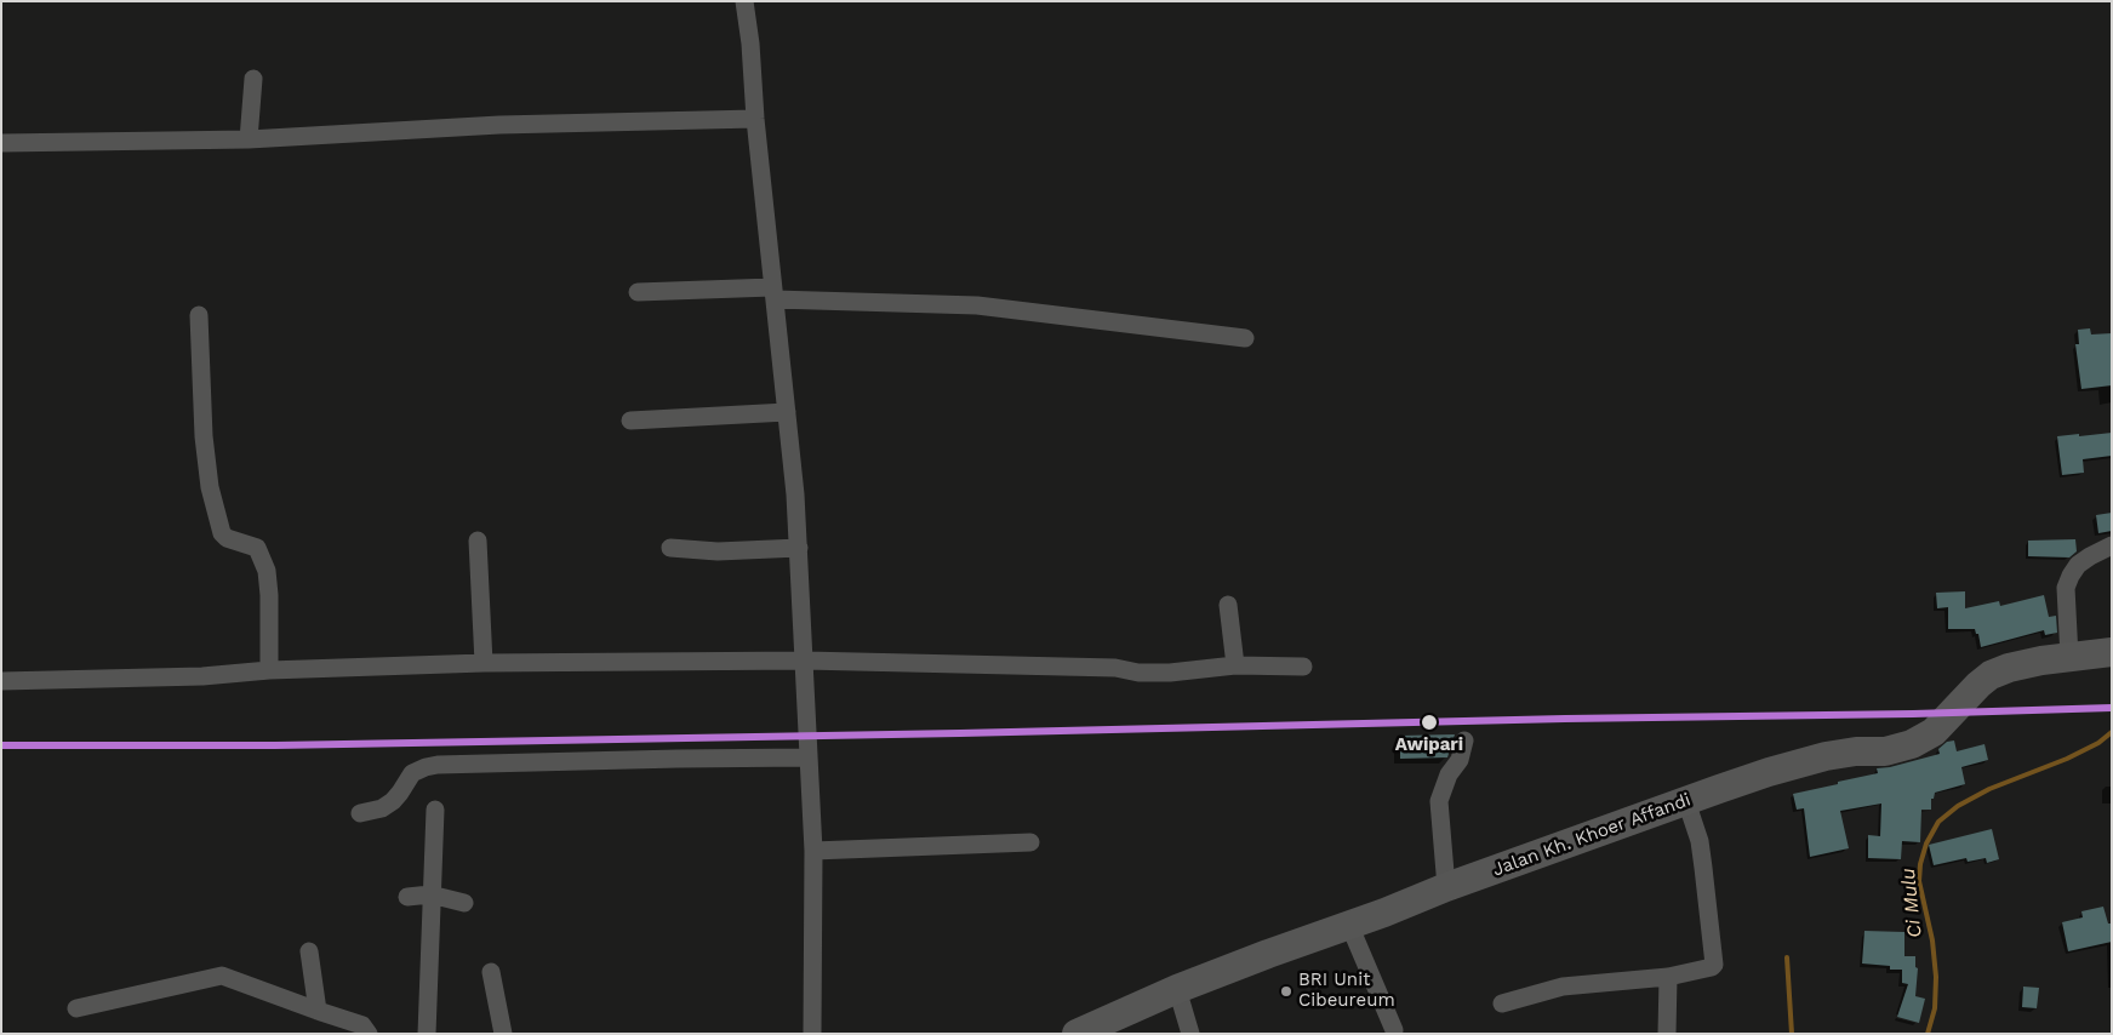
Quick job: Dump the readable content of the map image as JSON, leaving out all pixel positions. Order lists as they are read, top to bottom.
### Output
{
  "streets": {
    "main road": ["Jalan Kh. Khoer Affandi"]
  },
  "water": ["Ci Mulu"],
  "places": ["Awipari", "BRI Unit Cibeureum"]
}
